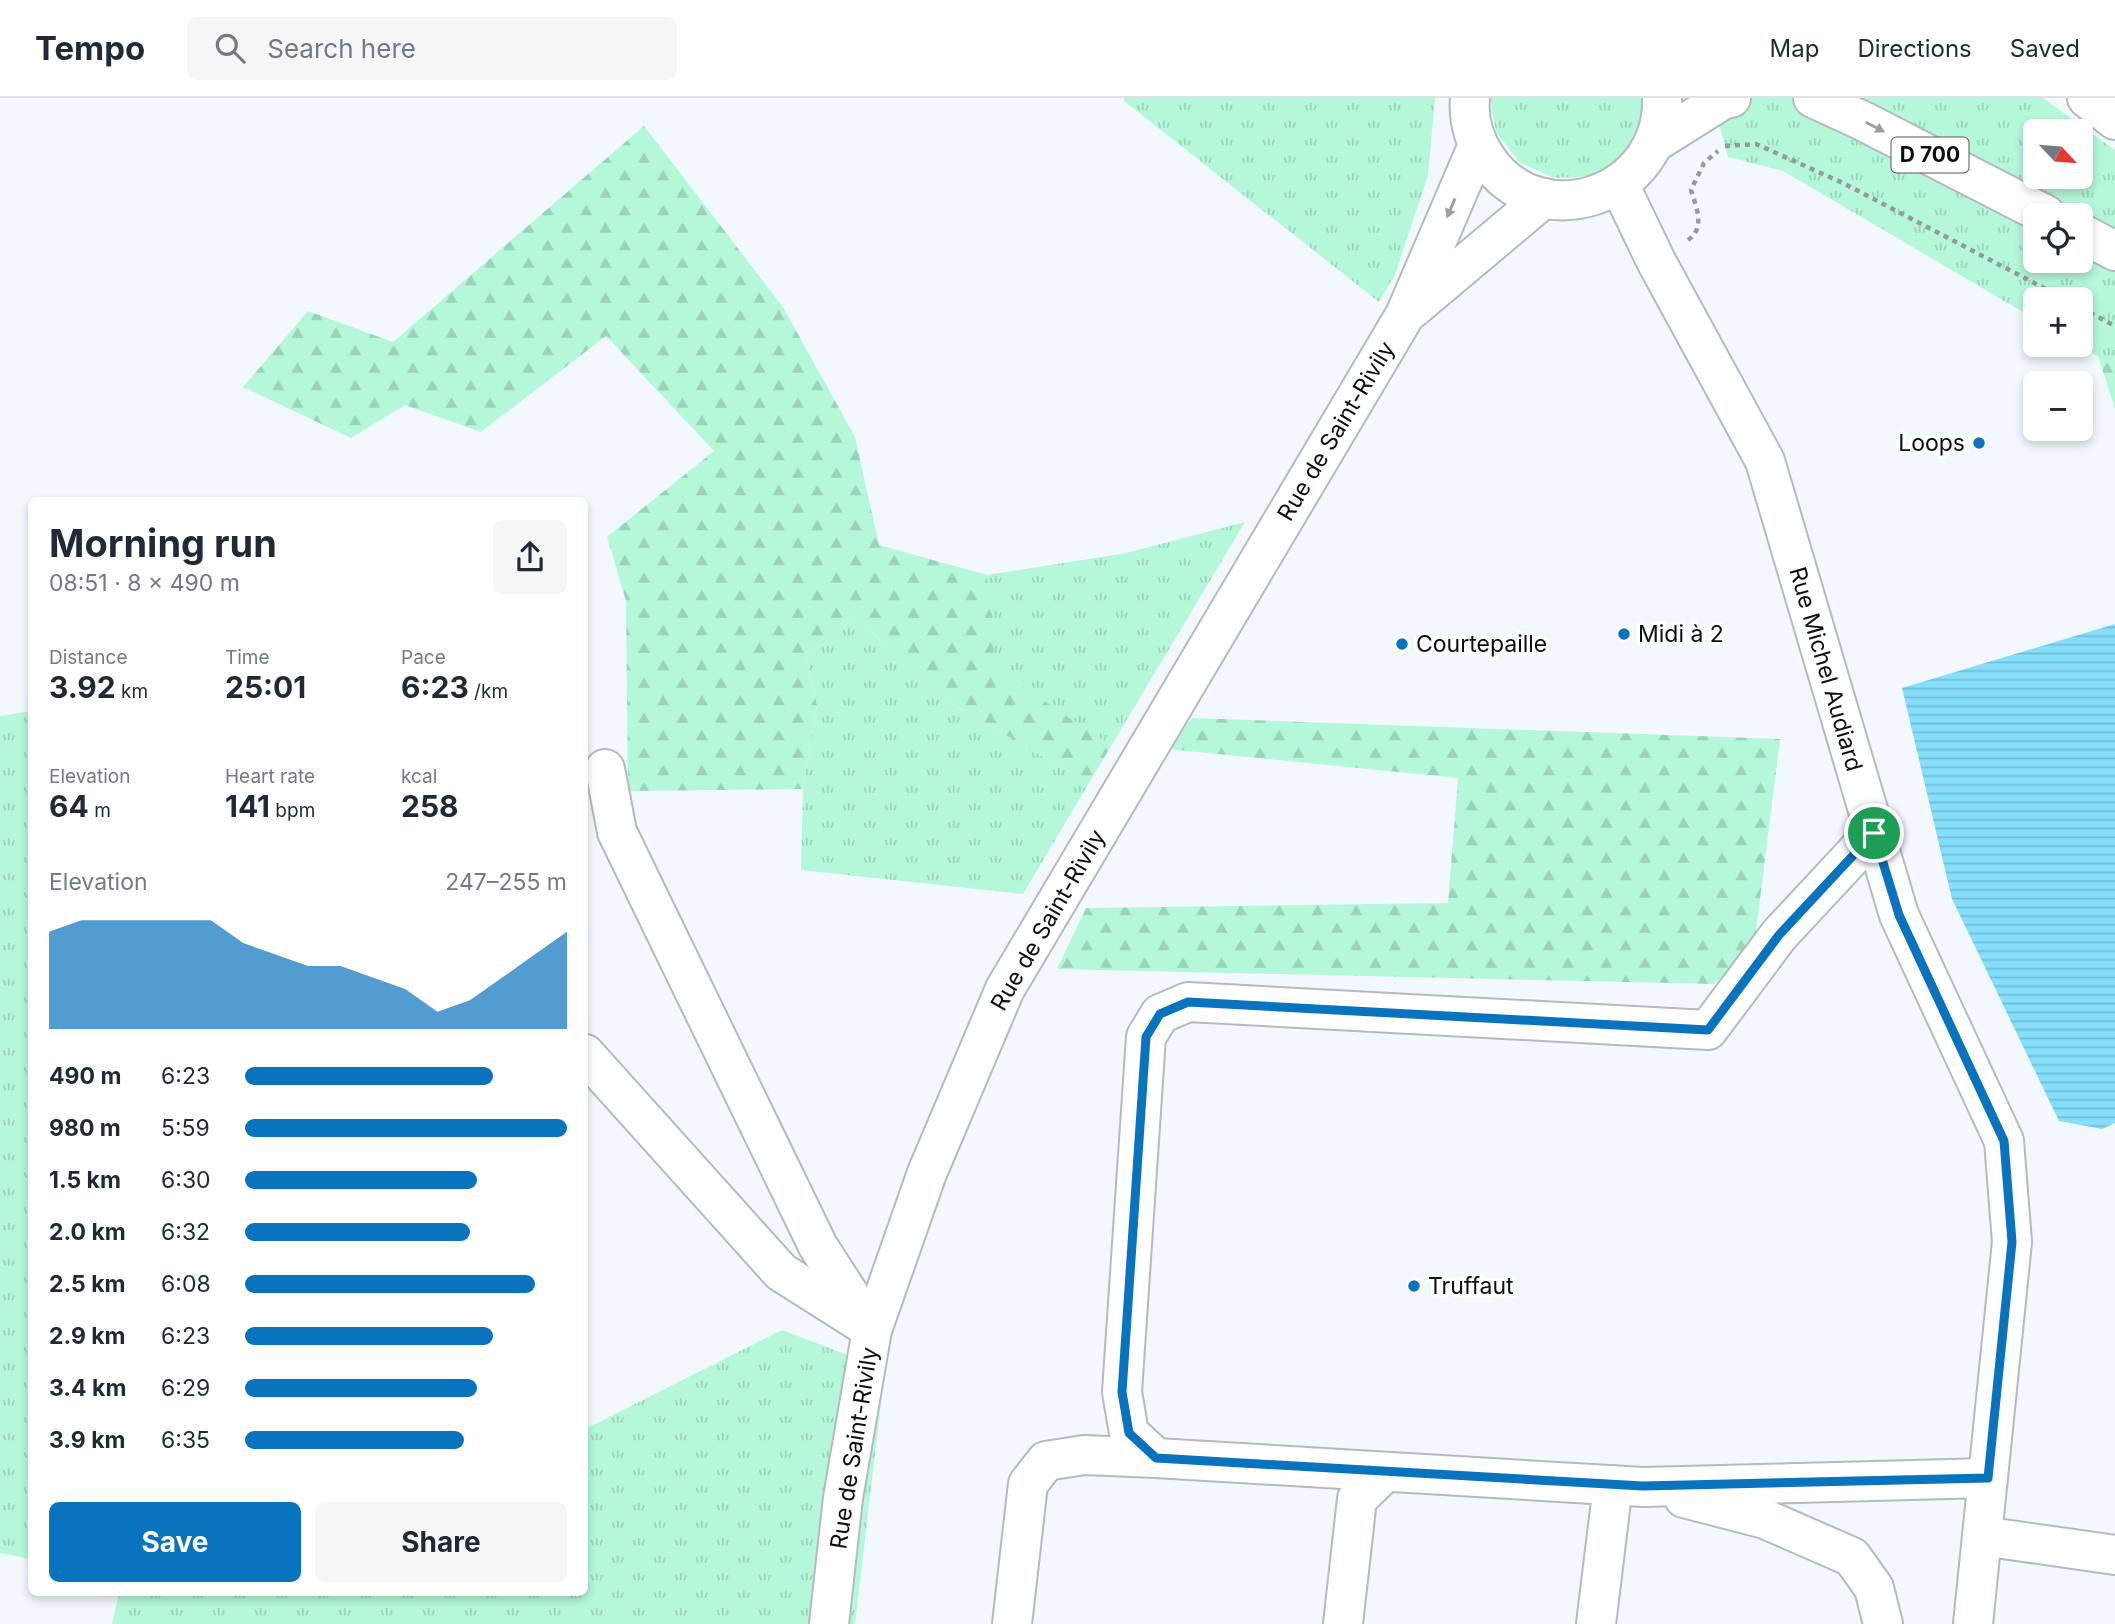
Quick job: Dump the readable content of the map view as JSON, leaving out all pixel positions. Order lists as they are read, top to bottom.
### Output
{
  "streets": {
    "main road": ["D 700", "Rue de Saint-Rivily", "Rue Michel Audiard"]
  },
  "places": [
    "Loops",
    "Midi à 2",
    "Courtepaille",
    "Truffaut"
  ],
  "north": "bottom right",
  "page": {
    "header": "Tempo",
    "search": "Search here",
    "nav": ["Map", "Directions", "Saved"],
    "map_buttons": ["+", "−"],
    "heading": ["Morning run", "08:51 · 8 × 490 m"],
    "stats": [
      ["Distance", "3.92 km"],
      ["Time", "25:01"],
      ["Pace", "6:23 /km"],
      ["Elevation", "64 m"],
      ["Heart rate", "141 bpm"],
      ["kcal", "258"]
    ],
    "chart": ["Elevation", "247–255 m"],
    "list": [
      {
        "name": "490 m",
        "note": "6:23"
      },
      {
        "name": "980 m",
        "note": "5:59"
      },
      {
        "name": "1.5 km",
        "note": "6:30"
      },
      {
        "name": "2.0 km",
        "note": "6:32"
      },
      {
        "name": "2.5 km",
        "note": "6:08"
      },
      {
        "name": "2.9 km",
        "note": "6:23"
      },
      {
        "name": "3.4 km",
        "note": "6:29"
      },
      {
        "name": "3.9 km",
        "note": "6:35"
      }
    ],
    "buttons": ["Save", "Share"]
  }
}
